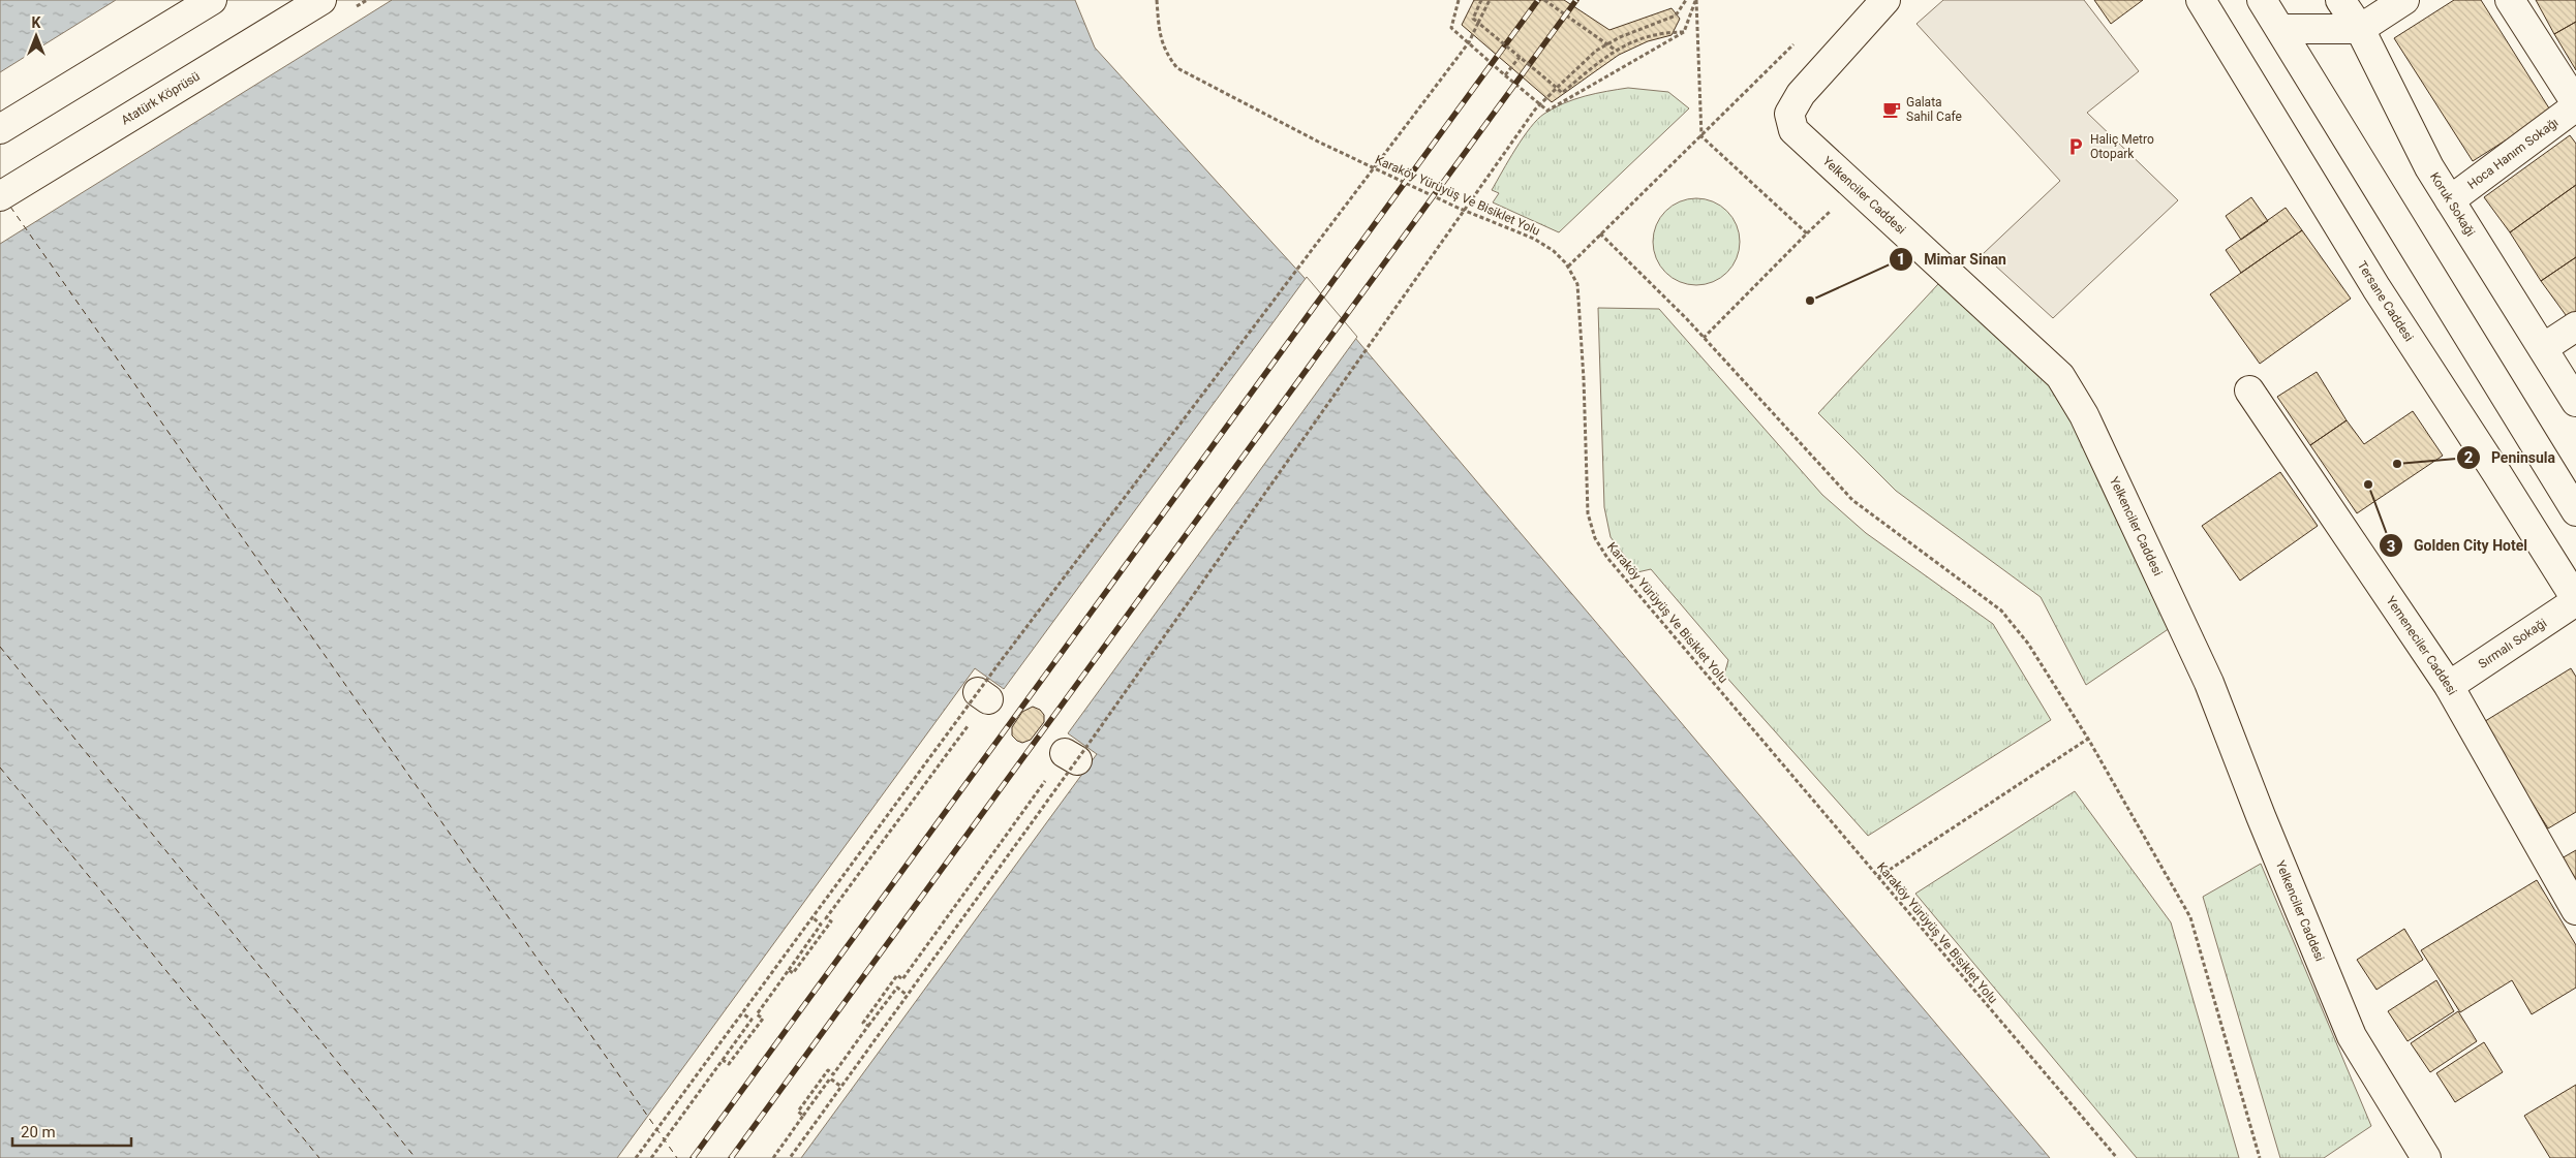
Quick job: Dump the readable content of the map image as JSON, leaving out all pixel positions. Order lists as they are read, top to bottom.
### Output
{
  "streets": {
    "street": [
      "Atatürk Köprüsü",
      "Hoca Hanım Sokağı",
      "Yelkenciler Caddesi",
      "Koruk Sokaği",
      "Tersane Caddesi",
      "Sırmalı Sokaği",
      "Yemeneciler Caddesi"
    ],
    "path": ["Karaköy Yürüyüş Ve Bisiklet Yolu"]
  },
  "crossings": [
    ["Hoca Hanım Sokağı", "Koruk Sokaği"],
    ["Tersane Caddesi", "Sırmalı Sokaği"],
    ["Sırmalı Sokaği", "Yemeneciler Caddesi"]
  ],
  "places": {
    "cafe": ["Galata Sahil Cafe"],
    "parking": ["Haliç Metro Otopark"],
    "other": ["Mimar Sinan", "Peninsula", "Golden City Hotel"]
  },
  "scale_bar": "20 m",
  "north": "top"
}
